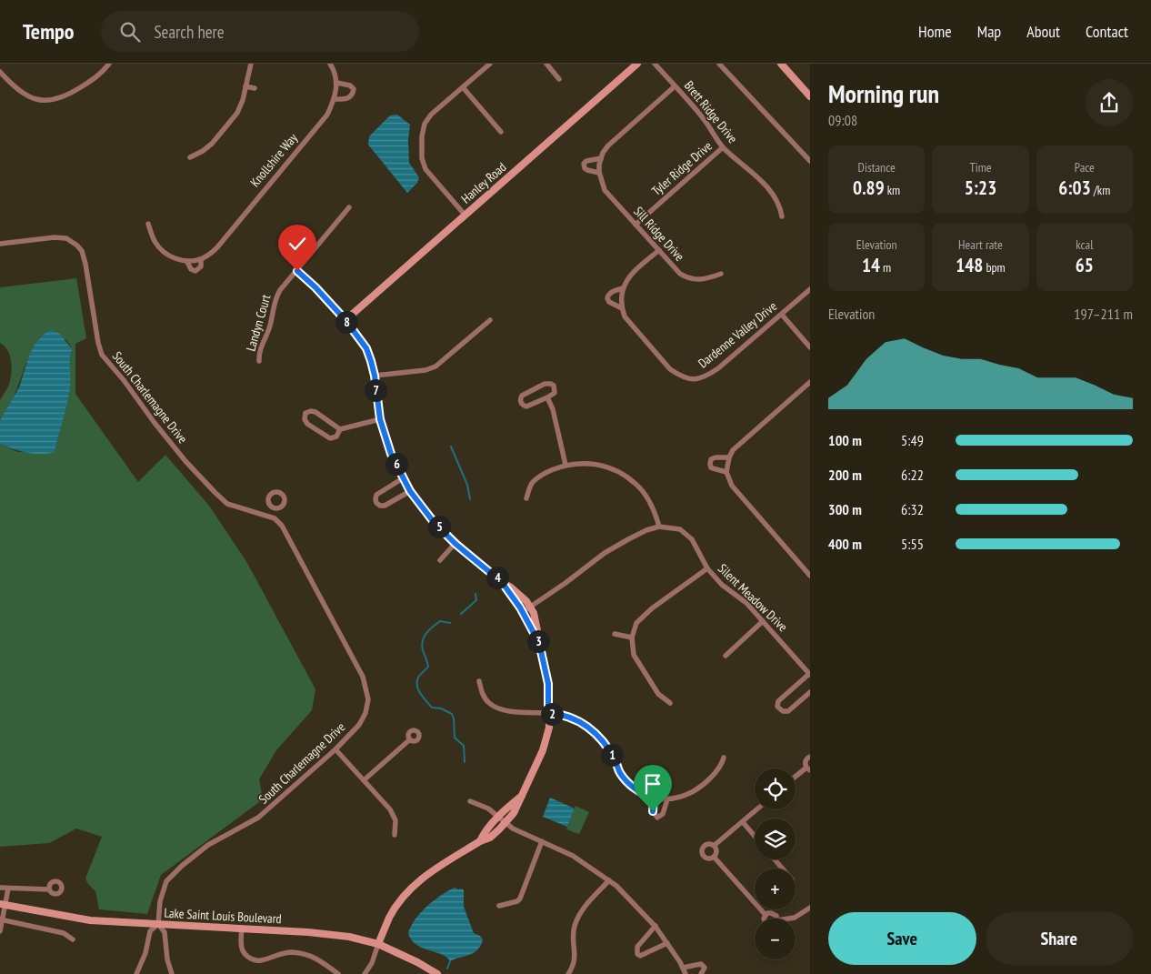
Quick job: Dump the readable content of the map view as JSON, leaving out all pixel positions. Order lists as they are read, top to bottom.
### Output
{
  "streets": {
    "street": [
      "Brett Ridge Drive",
      "Knollshire Way",
      "Tyler Ridge Drive",
      "Hanley Road",
      "Sill Ridge Drive",
      "Landyn Court",
      "Dardenne Valley Drive",
      "South Charlemagne Drive",
      "Silent Meadow Drive",
      "Lake Saint Louis Boulevard"
    ]
  },
  "crossings": [
    ["Brett Ridge Drive", "Tyler Ridge Drive"],
    ["Tyler Ridge Drive", "Sill Ridge Drive"],
    ["Sill Ridge Drive", "Dardenne Valley Drive"],
    ["South Charlemagne Drive", "Lake Saint Louis Boulevard"]
  ],
  "page": {
    "header": "Tempo",
    "search": "Search here",
    "nav": [
      "Home",
      "Map",
      "About",
      "Contact"
    ],
    "heading": ["Morning run", "09:08"],
    "stats": [
      ["Distance", "0.89 km"],
      ["Time", "5:23"],
      ["Pace", "6:03 /km"],
      ["Elevation", "14 m"],
      ["Heart rate", "148 bpm"],
      ["kcal", "65"]
    ],
    "chart": ["Elevation", "197–211 m"],
    "pins": [
      "8",
      "7",
      "6",
      "5",
      "4",
      "3",
      "2",
      "1"
    ],
    "list": [
      {
        "name": "100 m",
        "note": "5:49"
      },
      {
        "name": "200 m",
        "note": "6:22"
      },
      {
        "name": "300 m",
        "note": "6:32"
      },
      {
        "name": "400 m",
        "note": "5:55"
      }
    ],
    "map_buttons": ["+", "−"],
    "buttons": ["Save", "Share"]
  }
}
